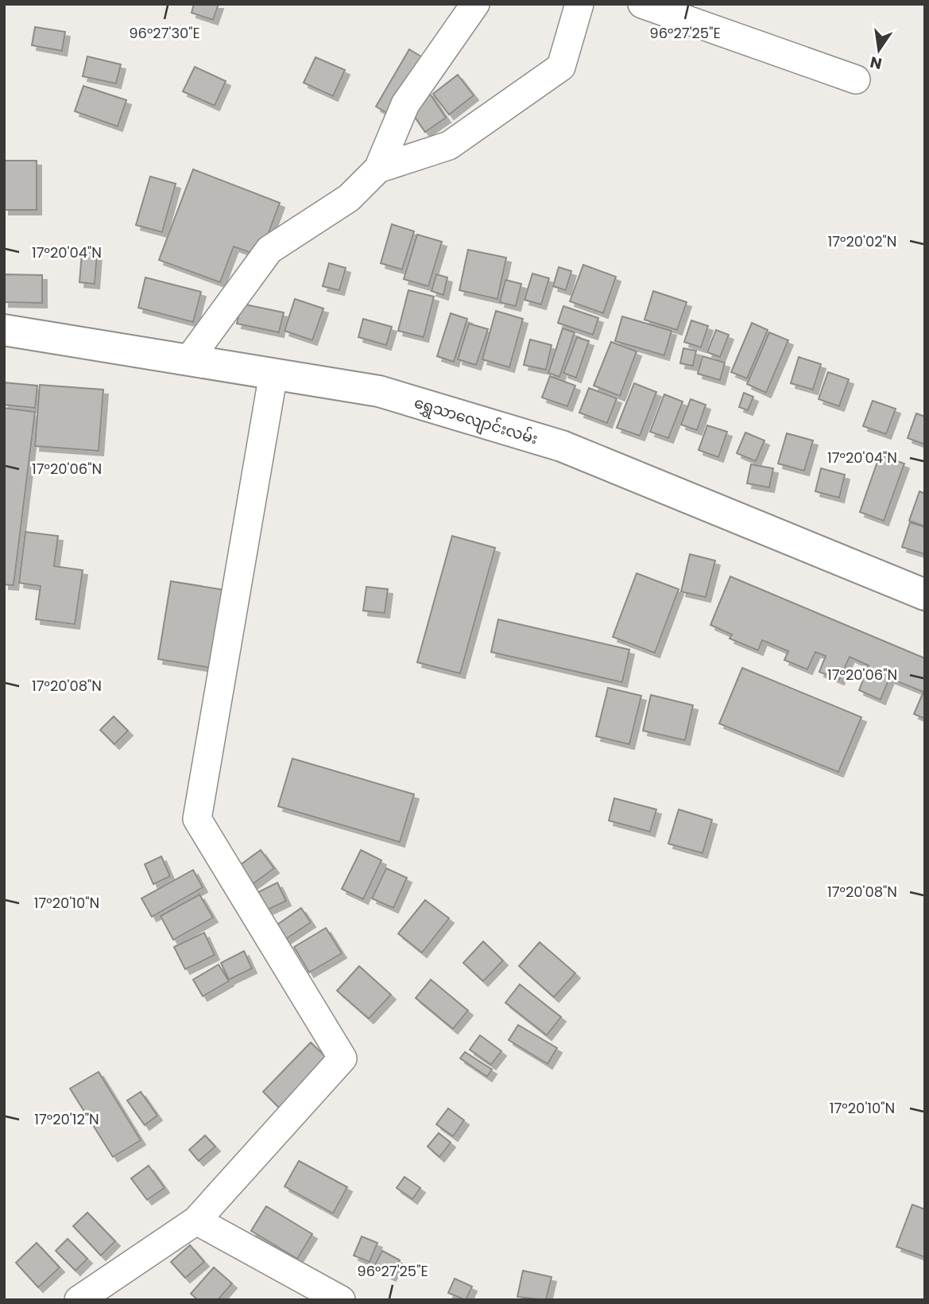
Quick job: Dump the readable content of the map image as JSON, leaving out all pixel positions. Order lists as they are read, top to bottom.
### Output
{
  "streets": {
    "street": ["ရွှေသာလျောင်းလမ်း"]
  },
  "north": "bottom",
  "coordinates": [
    "96°27'30\"E",
    "96°27'25\"E",
    "17°20'02\"N",
    "17°20'04\"N",
    "17°20'06\"N",
    "17°20'08\"N",
    "17°20'10\"N",
    "17°20'12\"N"
  ]
}
